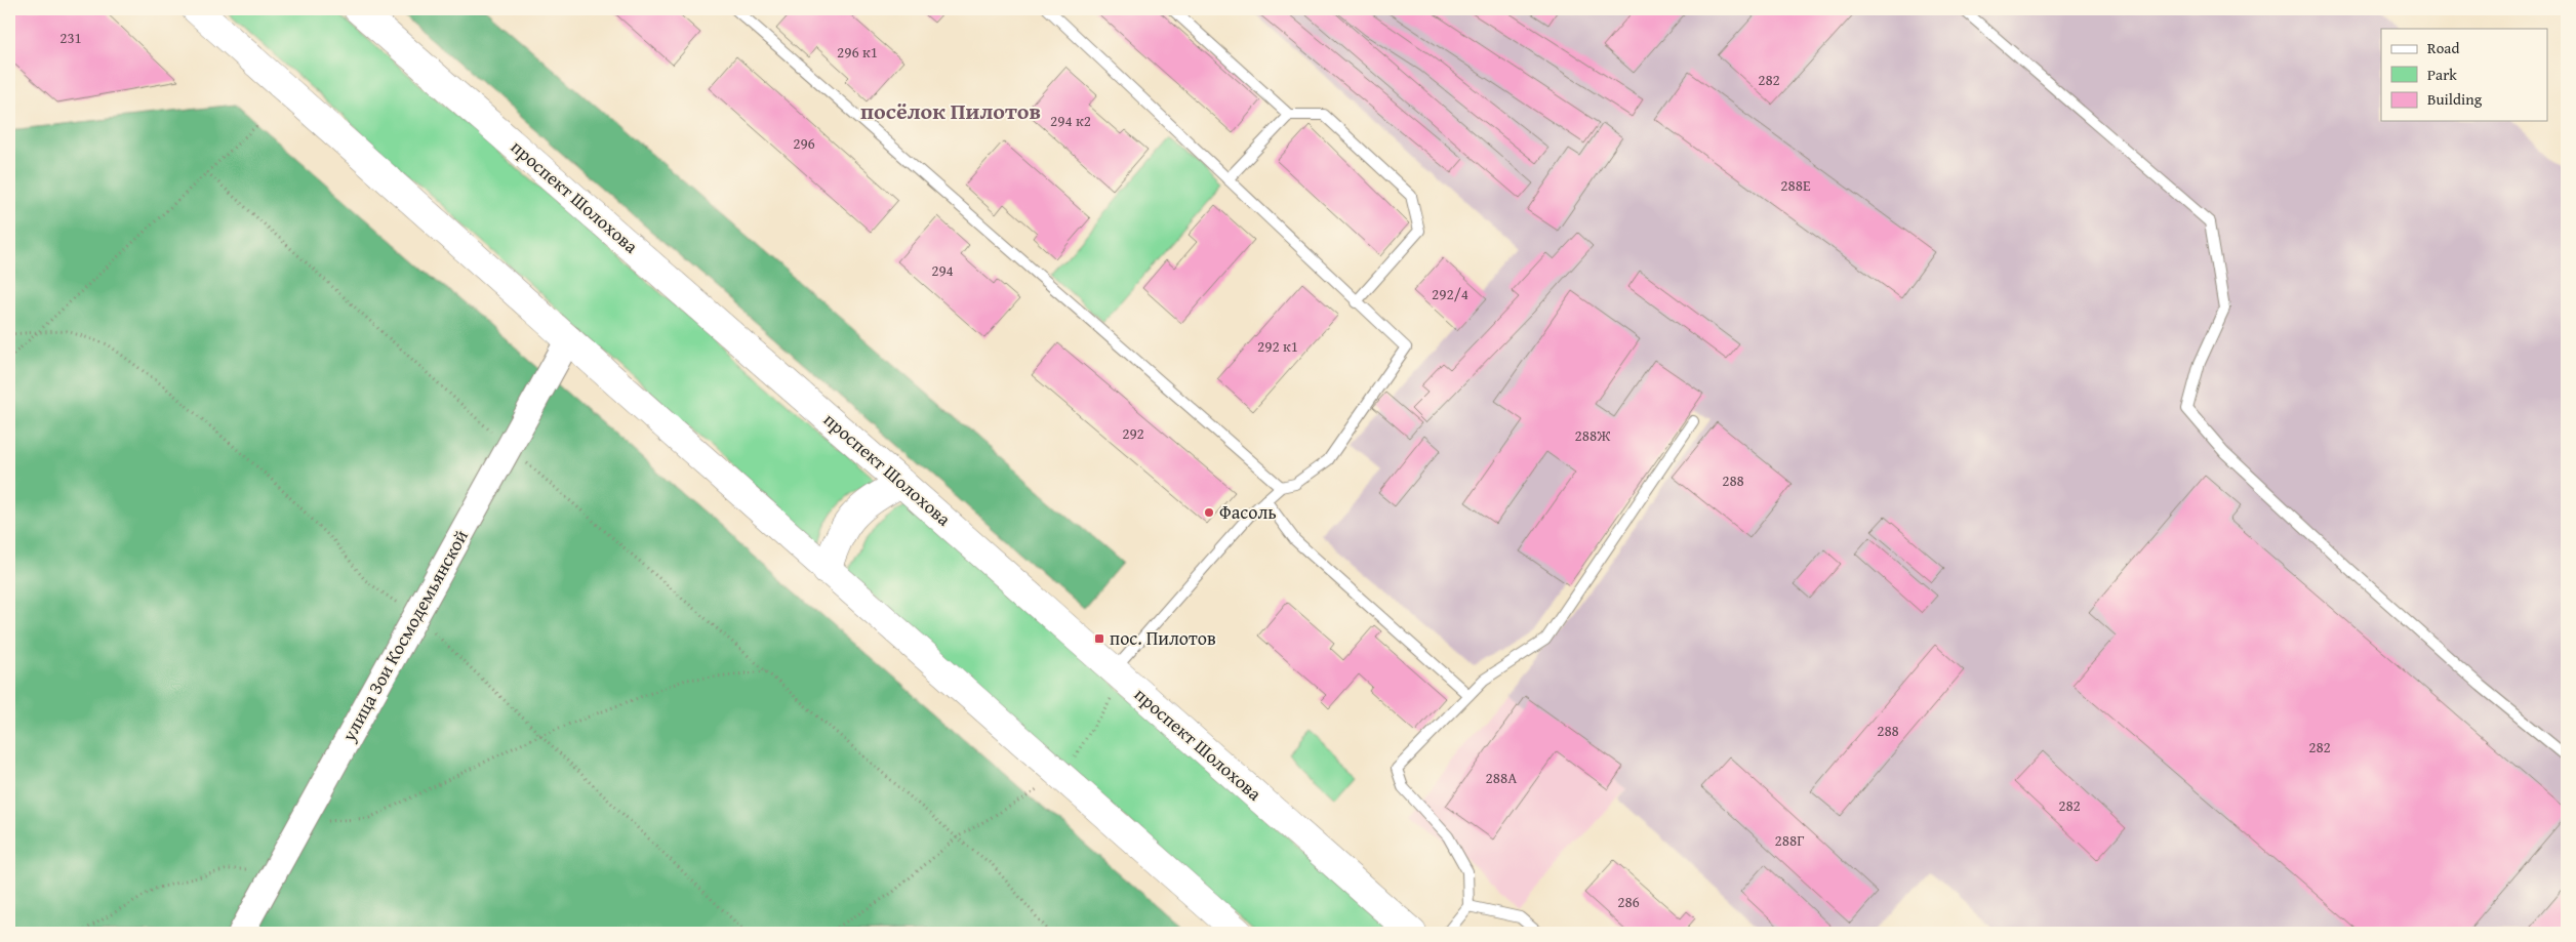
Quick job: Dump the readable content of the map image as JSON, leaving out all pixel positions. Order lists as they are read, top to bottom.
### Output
{
  "streets": {
    "main road": ["проспект Шолохова"],
    "street": ["улица Зои Космодемьянской"]
  },
  "districts": ["посёлок Пилотов"],
  "places": {
    "other": ["Фасоль"],
    "transit": ["пос. Пилотов"]
  },
  "house_numbers": [
    "231",
    "296 к1",
    "282",
    "294 к2",
    "296",
    "288Е",
    "294",
    "292/4",
    "292 к1",
    "292",
    "288Ж",
    "288",
    "288",
    "282",
    "288А",
    "282",
    "288Г",
    "286"
  ],
  "legend": ["Road", "Park", "Building"]
}
